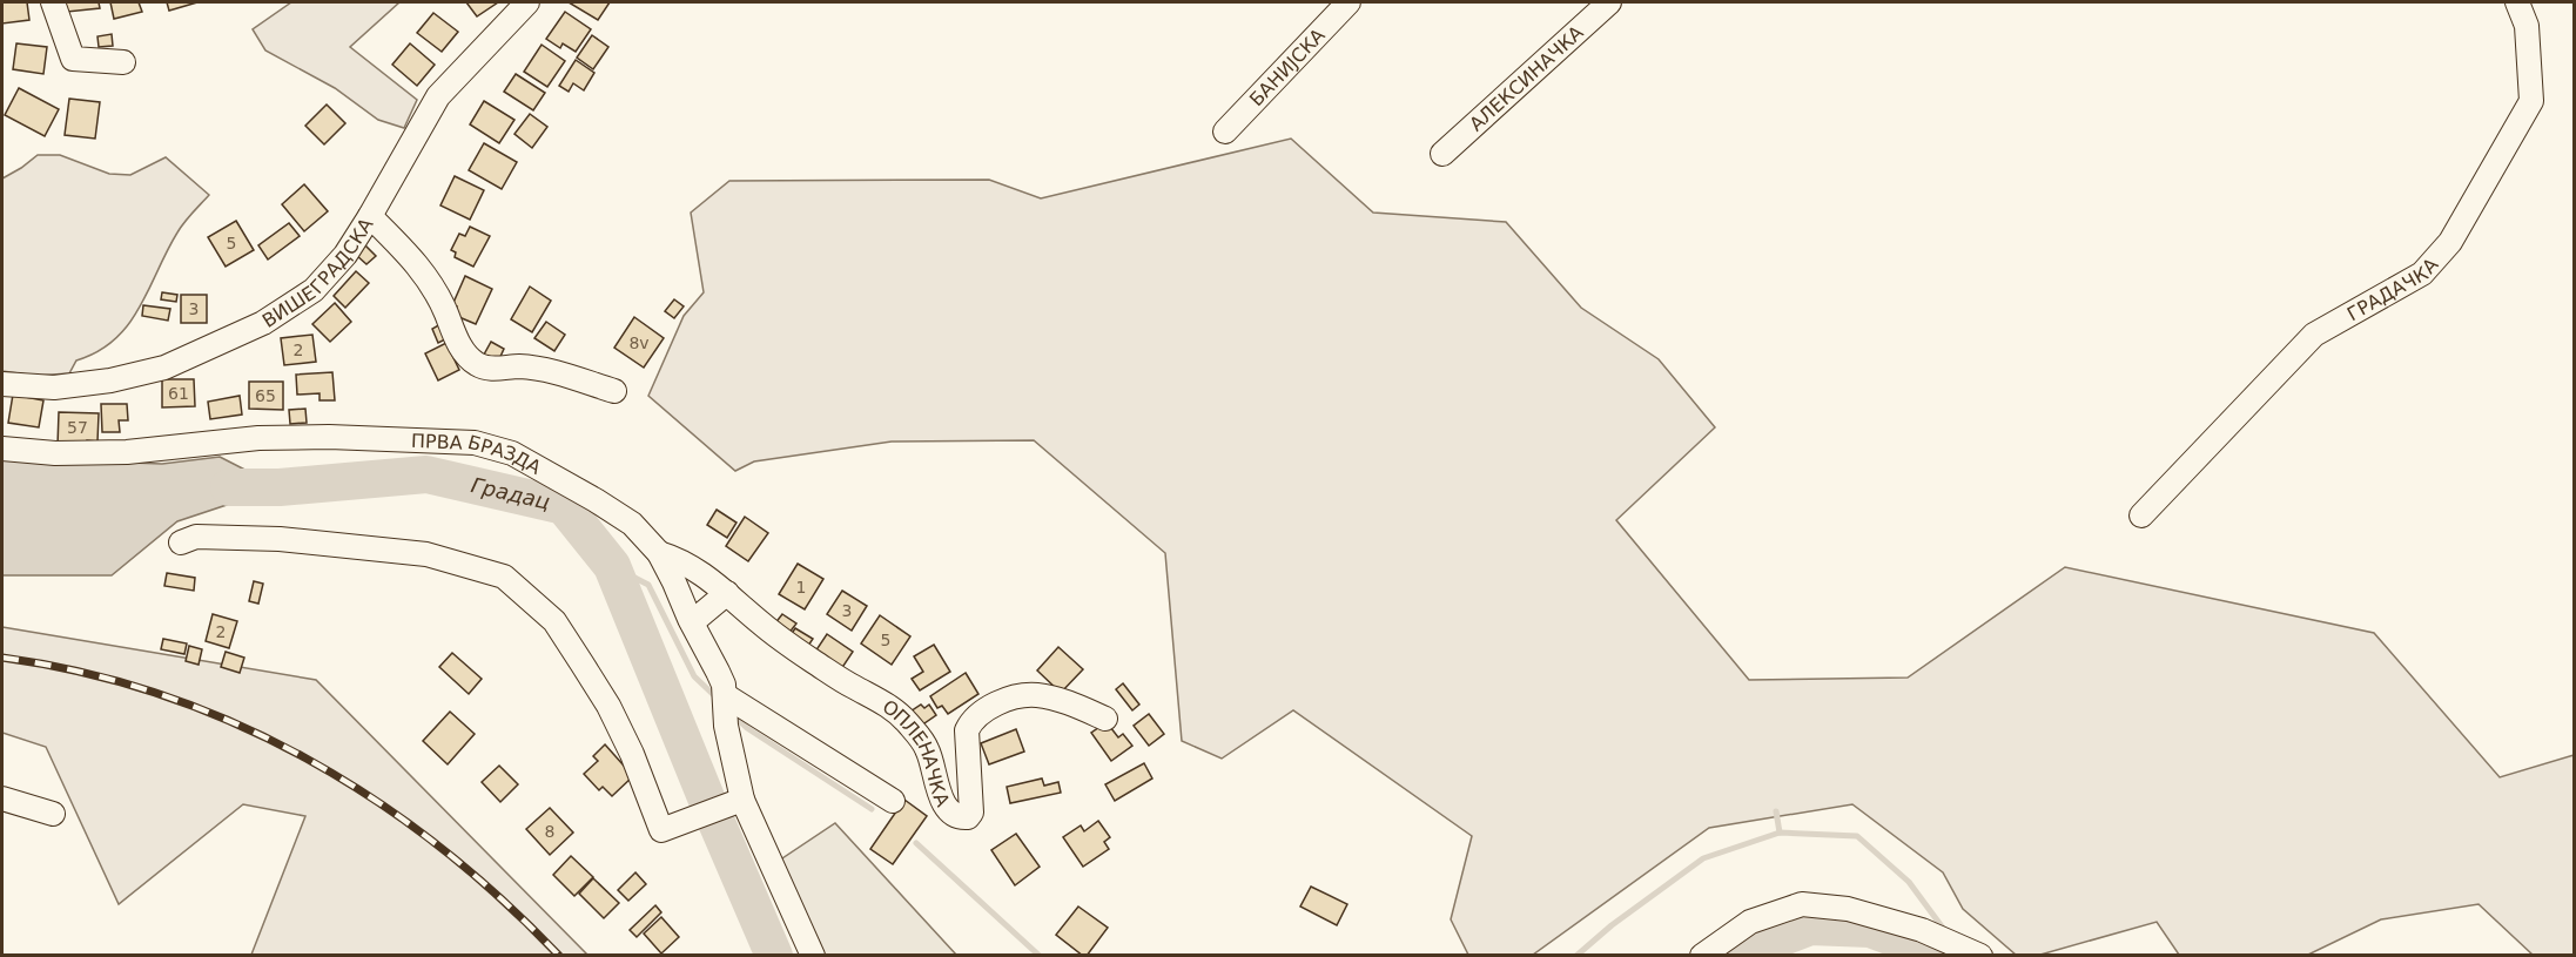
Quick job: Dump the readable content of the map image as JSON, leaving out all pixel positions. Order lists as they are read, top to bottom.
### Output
{
  "streets": {
    "street": [
      "БАНИЈСКА",
      "АЛЕКСИНАЧКА",
      "ВИШЕГРАДСКА",
      "ГРАДАЧКА",
      "ПРВА БРАЗДА",
      "ОПЛЕНАЧКА"
    ]
  },
  "crossings": [
    ["ПРВА БРАЗДА", "ОПЛЕНАЧКА"]
  ],
  "water": ["Градац"],
  "house_numbers": [
    "5",
    "3",
    "8v",
    "2",
    "61",
    "65",
    "57",
    "1",
    "3",
    "2",
    "5",
    "8"
  ]
}
